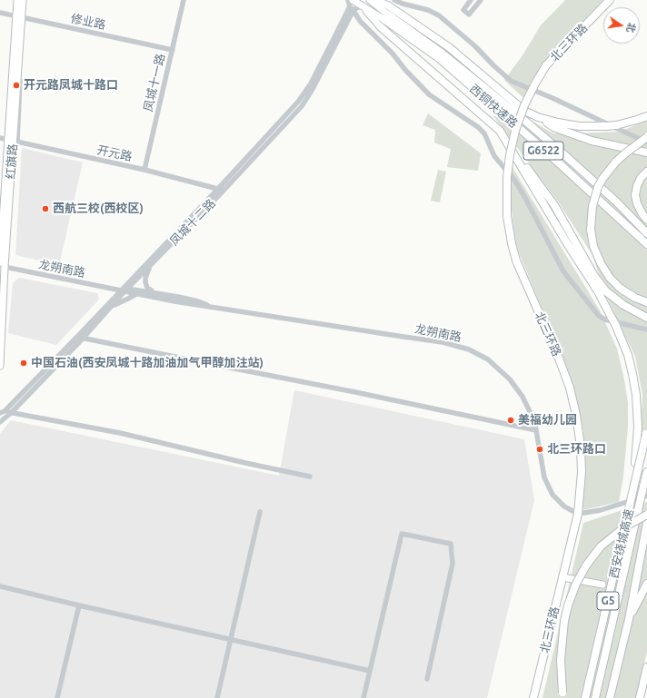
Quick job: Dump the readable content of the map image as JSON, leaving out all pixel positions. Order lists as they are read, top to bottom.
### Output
{
  "streets": {
    "highway": [
      "北三环路",
      "西铜快速路",
      "G6522",
      "西安绕城高速",
      "G5"
    ],
    "main road": ["红旗路"],
    "street": [
      "修业路",
      "凤城十一路",
      "开元路",
      "凤城十二路",
      "龙朔南路"
    ]
  },
  "crossings": [
    ["修业路", "凤城十一路"],
    ["修业路", "红旗路"],
    ["北三环路", "龙朔南路"],
    ["凤城十一路", "开元路"],
    ["开元路", "红旗路"],
    ["开元路", "凤城十二路"],
    ["红旗路", "龙朔南路"],
    ["凤城十二路", "龙朔南路"]
  ],
  "places": [
    "开元路凤城十路口",
    "西航三校(西校区)",
    "中国石油(西安凤城十路加油加气甲醇加注站)",
    "美福幼儿园",
    "北三环路口"
  ],
  "north": "right"
}
